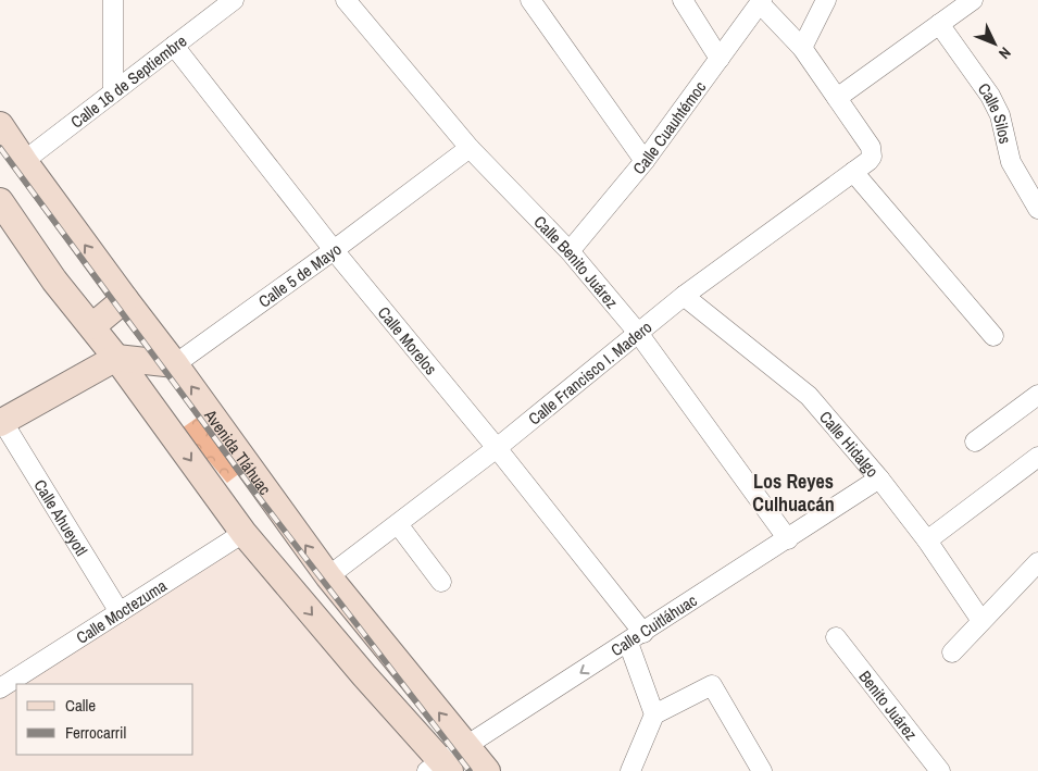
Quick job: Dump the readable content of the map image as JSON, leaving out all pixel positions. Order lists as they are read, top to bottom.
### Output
{
  "streets": {
    "main road": ["Avenida Tláhuac"],
    "street": [
      "Calle 16 de Septiembre",
      "Calle Silos",
      "Calle Cuauhtémoc",
      "Calle Benito Juárez",
      "Calle 5 de Mayo",
      "Calle Morelos",
      "Calle Francisco I. Madero",
      "Calle Hidalgo",
      "Calle Ahueyotl",
      "Calle Moctezuma",
      "Calle Cuitláhuac",
      "Benito Juárez"
    ]
  },
  "crossings": [
    ["Calle 16 de Septiembre", "Calle Morelos"],
    ["Calle 16 de Septiembre", "Avenida Tláhuac"],
    ["Calle Cuauhtémoc", "Calle Benito Juárez"],
    ["Calle Cuauhtémoc", "Calle Francisco I. Madero"],
    ["Calle Benito Juárez", "Calle 5 de Mayo"],
    ["Calle Benito Juárez", "Calle Francisco I. Madero"],
    ["Calle Benito Juárez", "Calle Cuitláhuac"],
    ["Calle 5 de Mayo", "Calle Morelos"],
    ["Calle 5 de Mayo", "Avenida Tláhuac"],
    ["Calle Morelos", "Calle Francisco I. Madero"],
    ["Calle Morelos", "Calle Cuitláhuac"],
    ["Calle Francisco I. Madero", "Calle Hidalgo"],
    ["Calle Francisco I. Madero", "Avenida Tláhuac"],
    ["Calle Hidalgo", "Calle Cuitláhuac"],
    ["Avenida Tláhuac", "Calle Cuitláhuac"],
    ["Calle Ahueyotl", "Calle Moctezuma"]
  ],
  "one_way": ["Calle Cuitláhuac"],
  "districts": ["Los Reyes Culhuacán"],
  "legend": ["Calle", "Ferrocarril"],
  "north": "bottom right"
}
